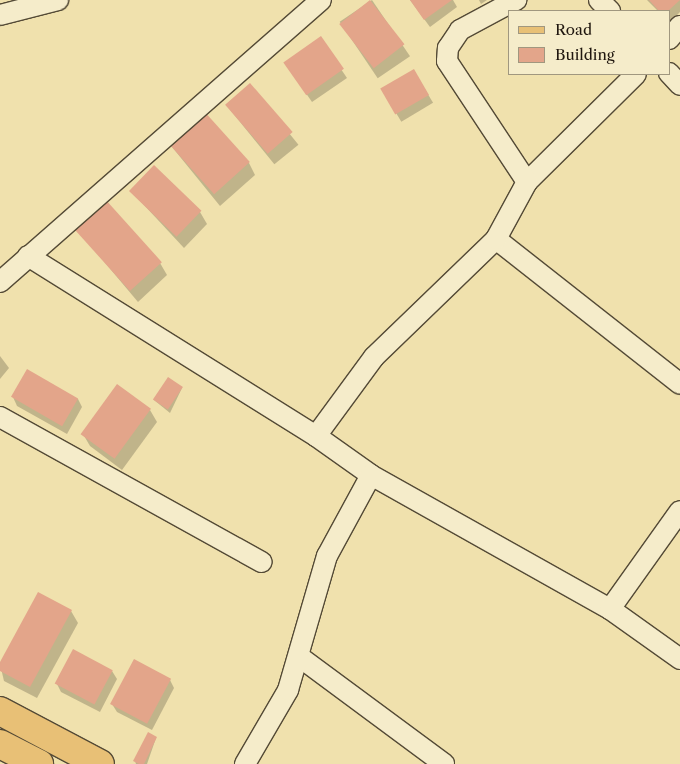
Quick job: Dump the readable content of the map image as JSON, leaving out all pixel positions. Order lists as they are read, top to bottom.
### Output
{
  "legend": ["Road", "Building"]
}
